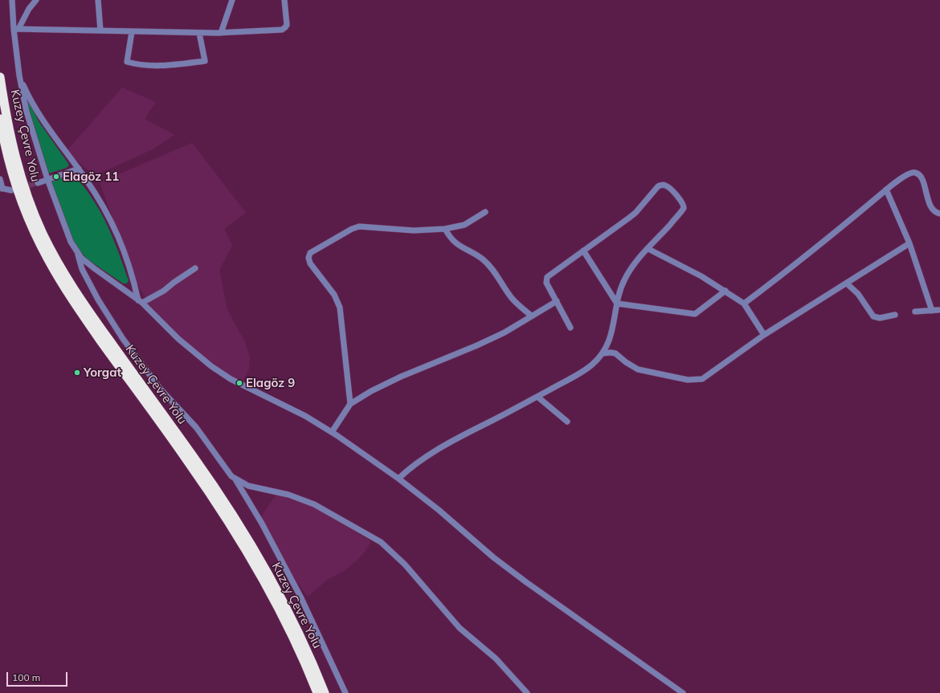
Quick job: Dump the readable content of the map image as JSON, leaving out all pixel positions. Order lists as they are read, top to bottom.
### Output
{
  "streets": {
    "highway": ["Kuzey Çevre Yolu"]
  },
  "places": ["Elagöz 11", "Yorgat", "Elagöz 9"],
  "scale_bar": "100 m"
}
